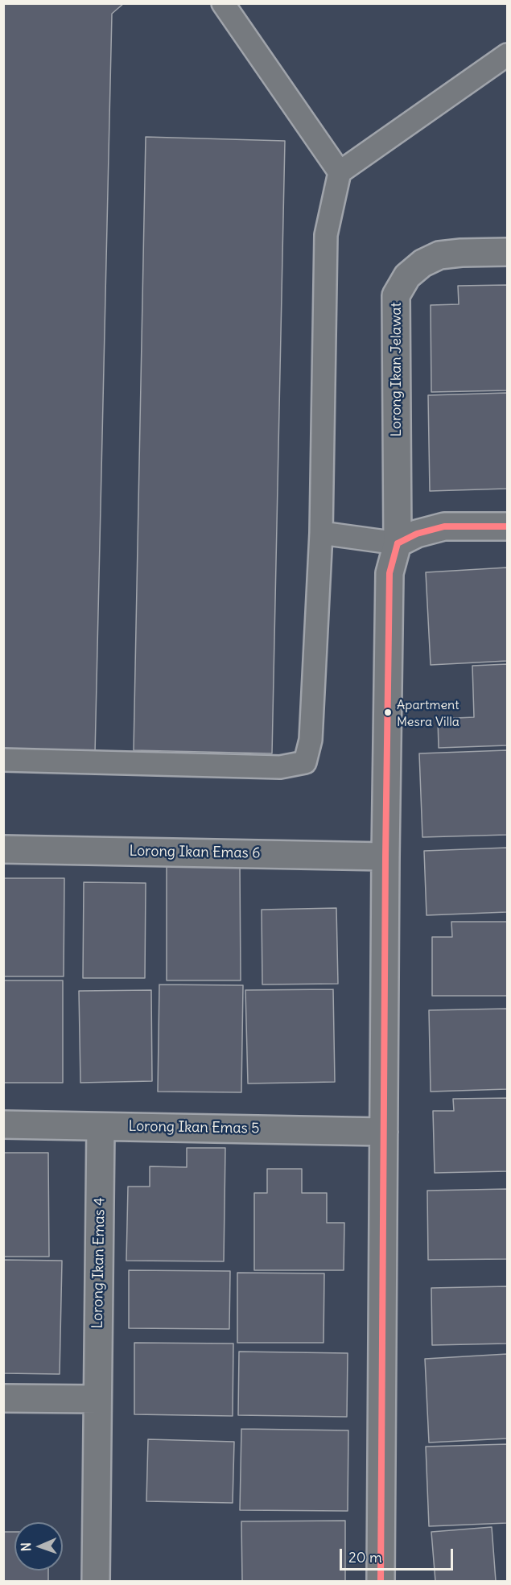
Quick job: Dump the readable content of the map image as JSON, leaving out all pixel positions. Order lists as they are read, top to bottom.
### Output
{
  "streets": {
    "street": [
      "Lorong Ikan Jelawat",
      "Lorong Ikan Emas 6",
      "Lorong Ikan Emas 5",
      "Lorong Ikan Emas 4"
    ]
  },
  "crossings": [
    ["Lorong Ikan Jelawat", "Lorong Ikan Emas 6"],
    ["Lorong Ikan Jelawat", "Lorong Ikan Emas 5"],
    ["Lorong Ikan Emas 5", "Lorong Ikan Emas 4"]
  ],
  "places": ["Apartment Mesra Villa"],
  "scale_bar": "20 m",
  "north": "left"
}
